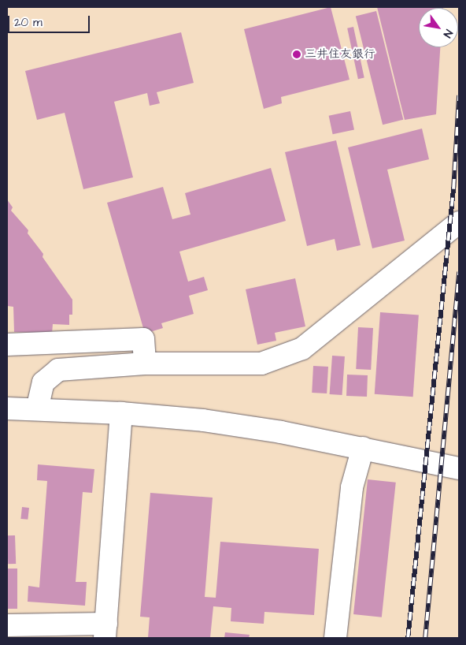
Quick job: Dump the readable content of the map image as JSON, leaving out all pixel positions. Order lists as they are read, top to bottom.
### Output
{
  "places": ["三井住友銀行"],
  "scale_bar": "20 m",
  "north": "bottom right"
}
